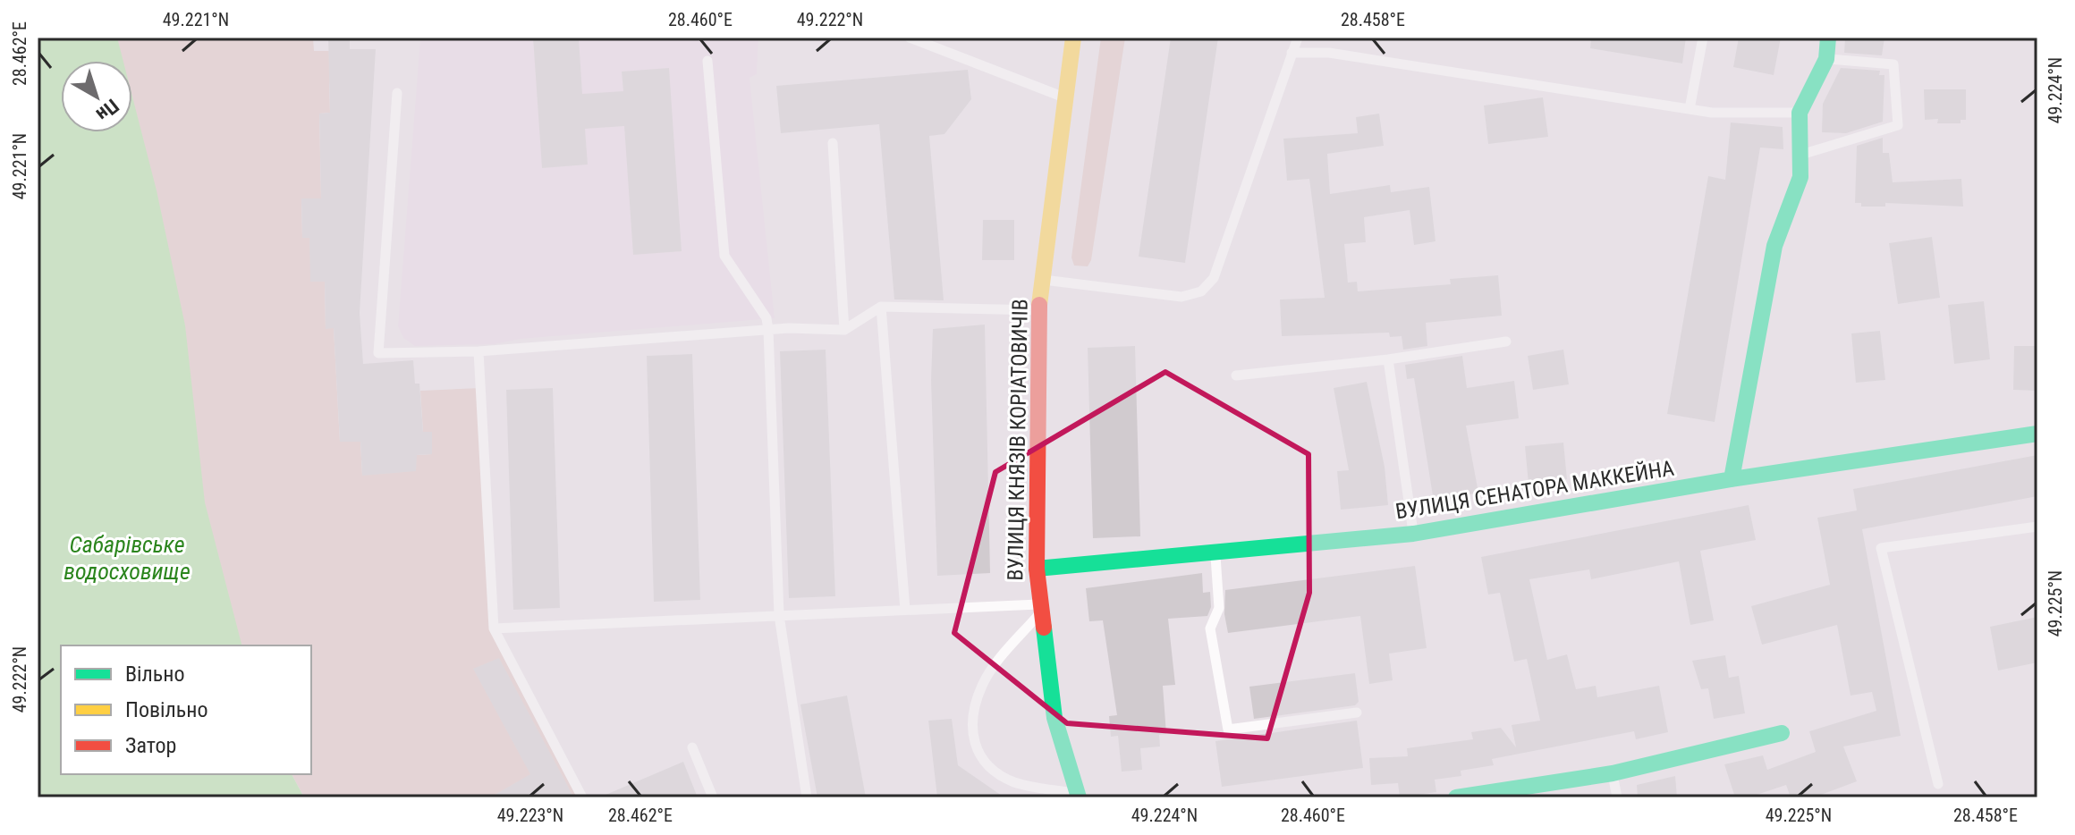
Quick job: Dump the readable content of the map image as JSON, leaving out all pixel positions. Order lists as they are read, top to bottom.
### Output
{
  "streets": {
    "street": ["ВУЛИЦЯ КНЯЗІВ КОРІАТОВИЧІВ", "ВУЛИЦЯ СЕНАТОРА МАККЕЙНА"]
  },
  "crossings": [
    ["ВУЛИЦЯ КНЯЗІВ КОРІАТОВИЧІВ", "ВУЛИЦЯ СЕНАТОРА МАККЕЙНА"]
  ],
  "water": ["Сабарівське водосховище"],
  "legend": ["Вільно", "Повільно", "Затор"],
  "north": "bottom right",
  "coordinates": [
    "49.221°N",
    "28.460°E",
    "49.222°N",
    "28.458°E",
    "28.462°E",
    "49.224°N",
    "49.225°N",
    "49.223°N"
  ]
}
